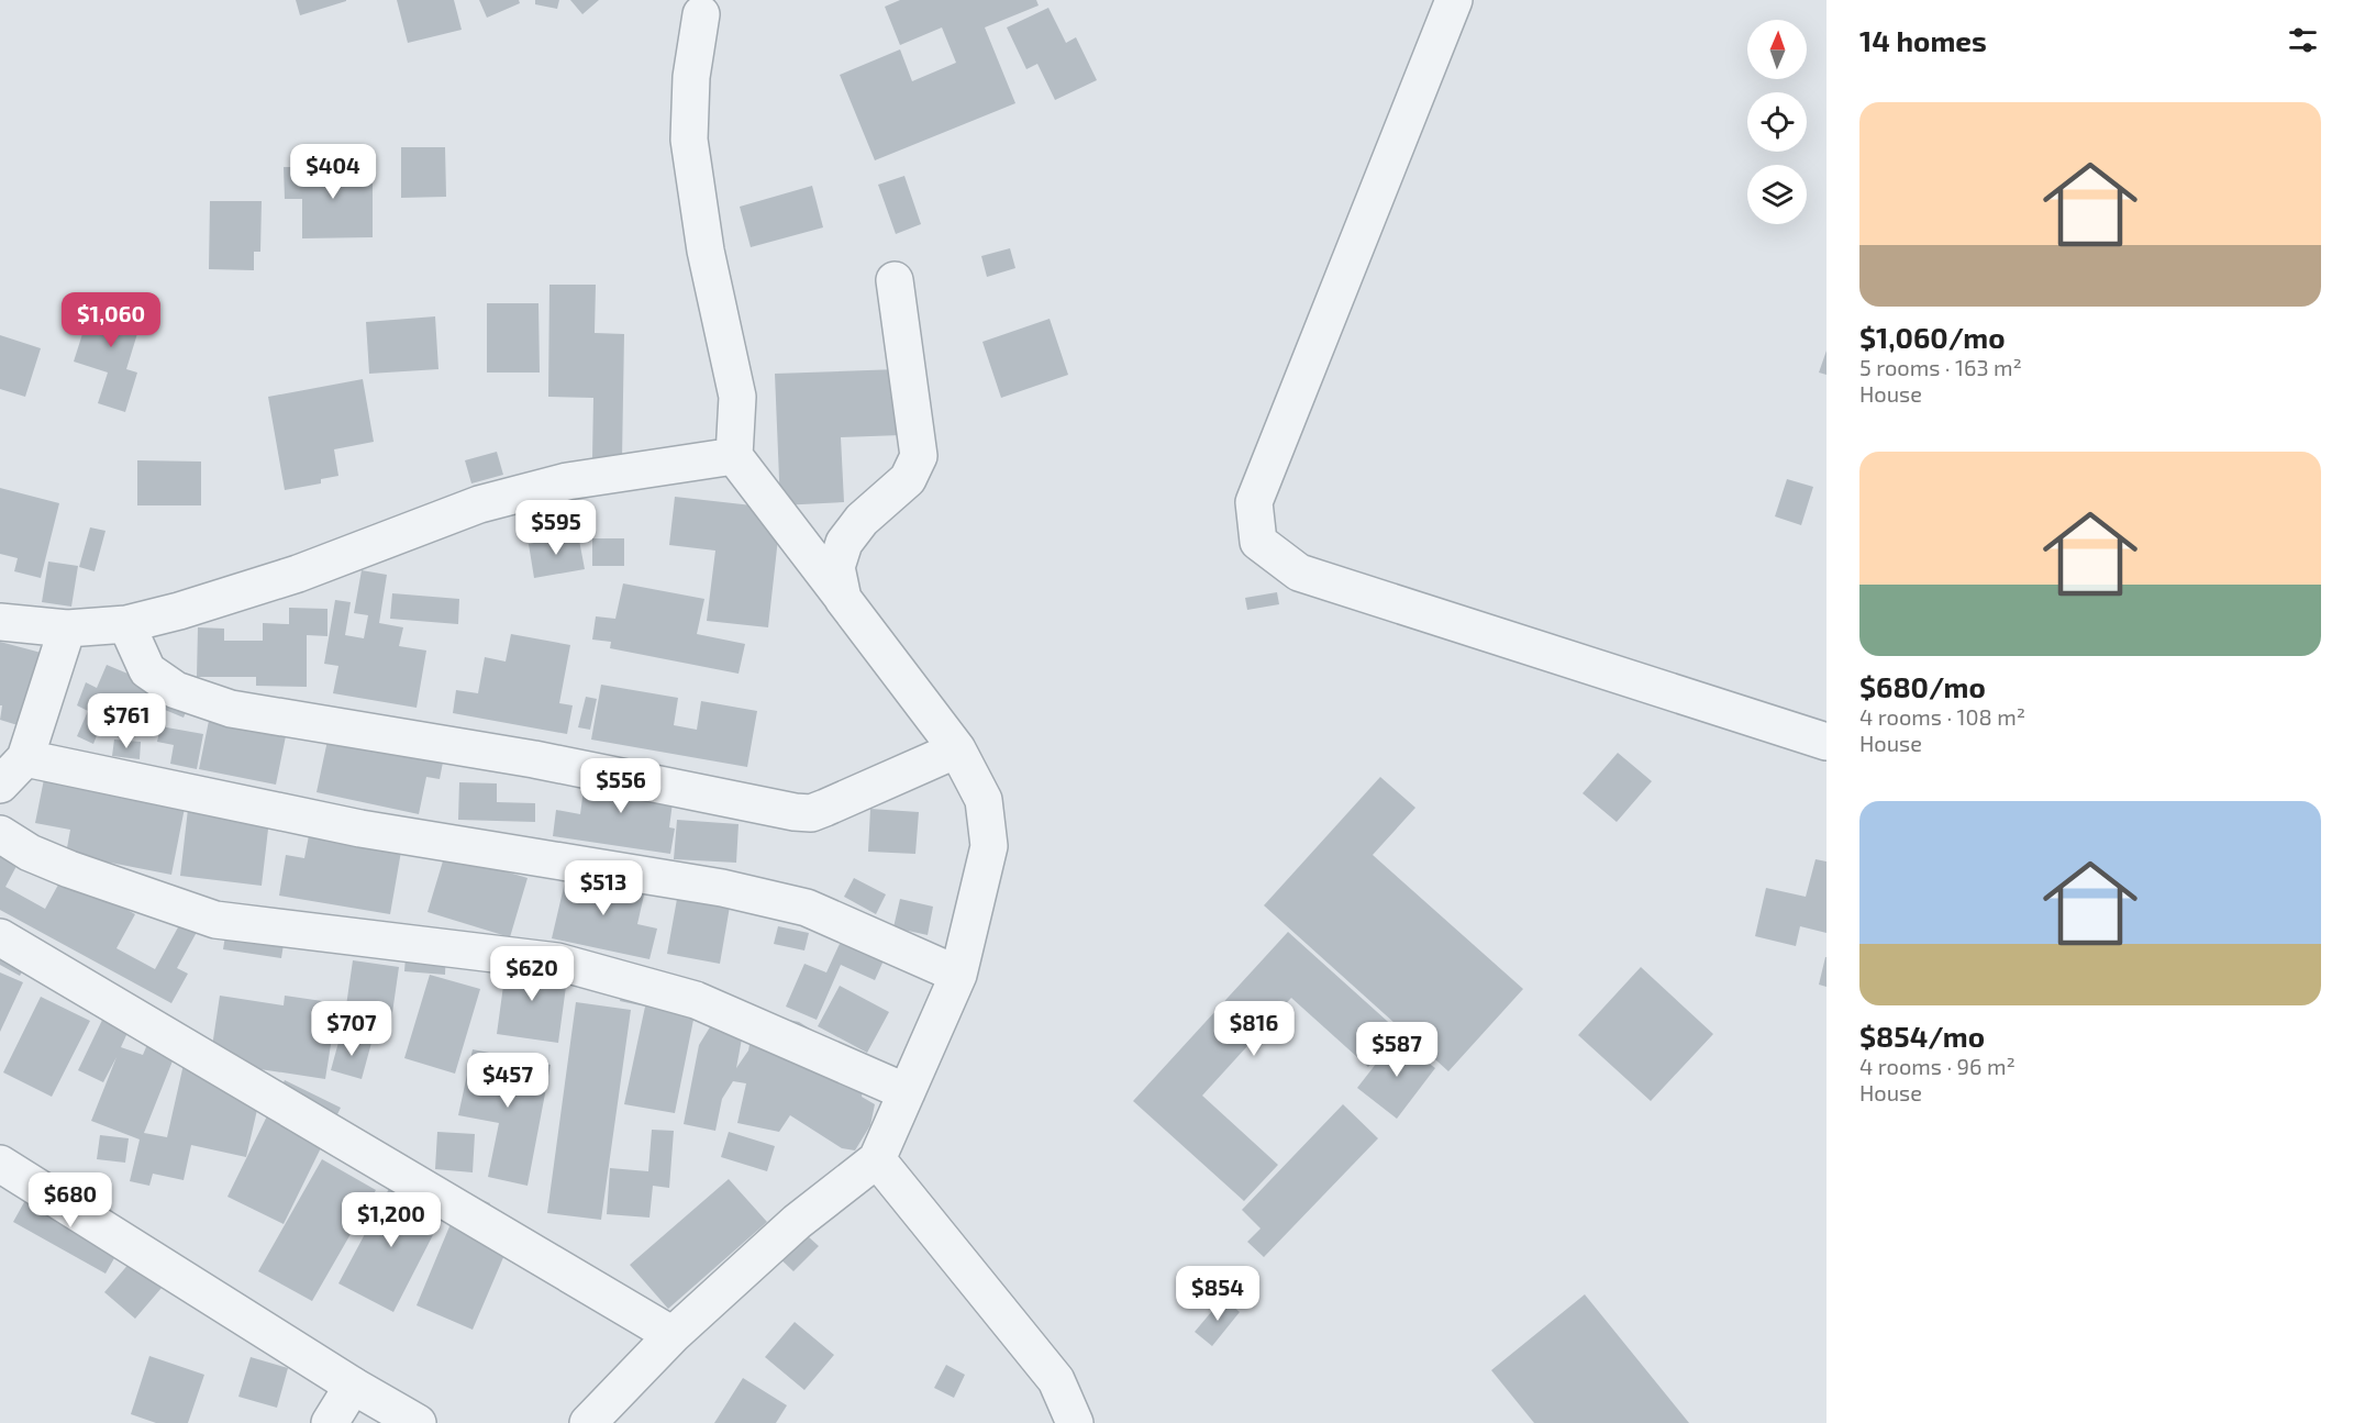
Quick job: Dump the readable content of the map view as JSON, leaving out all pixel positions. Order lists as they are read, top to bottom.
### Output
{
  "north": "top",
  "page": {
    "heading": "14 homes",
    "list": [
      {
        "name": "$1,060/mo",
        "note": "5 rooms · 163 m² · House"
      },
      {
        "name": "$680/mo",
        "note": "4 rooms · 108 m² · House"
      },
      {
        "name": "$854/mo",
        "note": "4 rooms · 96 m² · House"
      }
    ],
    "price": [
      "$404",
      "$1,060",
      "$595",
      "$761",
      "$556",
      "$513",
      "$620",
      "$707",
      "$816",
      "$587",
      "$457",
      "$680",
      "$1,200",
      "$854"
    ]
  }
}
